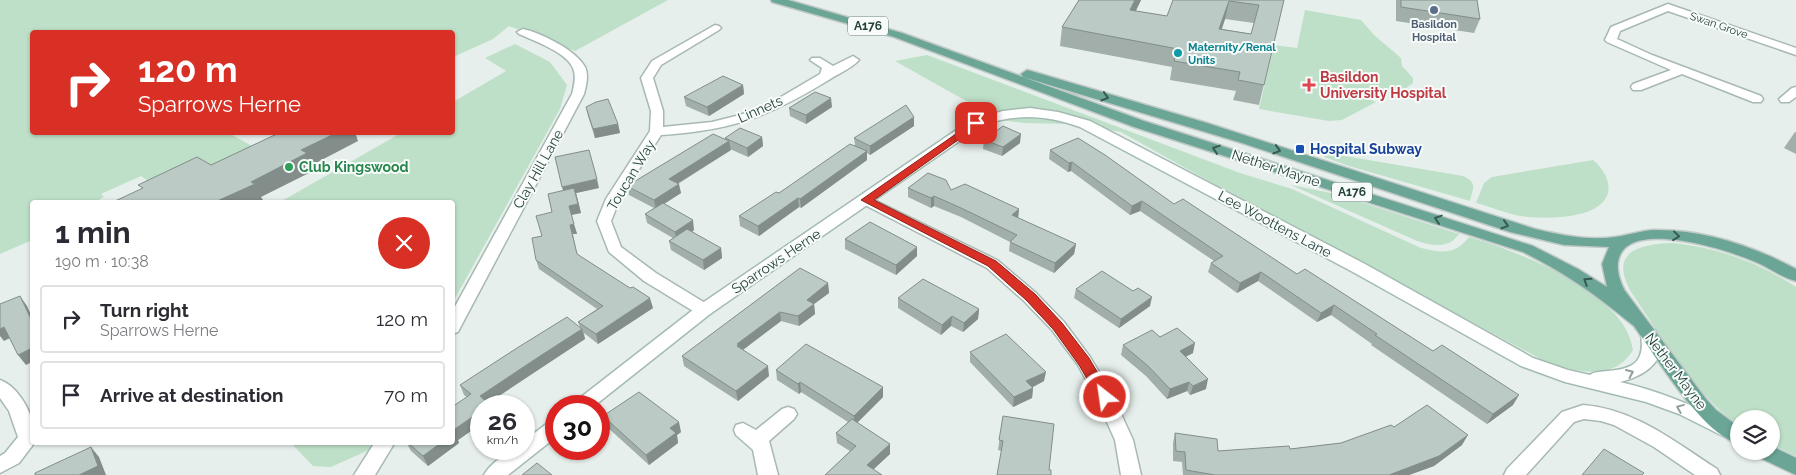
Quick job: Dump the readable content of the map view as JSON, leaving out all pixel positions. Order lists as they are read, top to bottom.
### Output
{
  "streets": {
    "main road": ["A176", "Nether Mayne"],
    "street": [
      "Swan Grove",
      "Linnets",
      "Clay Hill Lane",
      "Toucan Way",
      "Lee Woottens Lane",
      "Sparrows Herne"
    ]
  },
  "crossings": [
    ["Linnets", "Toucan Way"],
    ["Nether Mayne", "Lee Woottens Lane"],
    ["Toucan Way", "Sparrows Herne"],
    ["Lee Woottens Lane", "Sparrows Herne"]
  ],
  "places": {
    "other": ["Basildon Hospital", "Maternity/Renal Units", "Club Kingswood"],
    "health": ["Basildon University Hospital"],
    "transit": ["Hospital Subway"]
  },
  "page": {
    "turn": ["120 m", "Sparrows Herne"],
    "heading": ["1 min", "190 m · 10:38"],
    "list": [
      {
        "name": "Turn right",
        "note": "Sparrows Herne",
        "value": "120 m"
      },
      {
        "name": "Arrive at destination",
        "value": "70 m"
      }
    ],
    "speed": "26 km/h",
    "limit": "30"
  }
}
